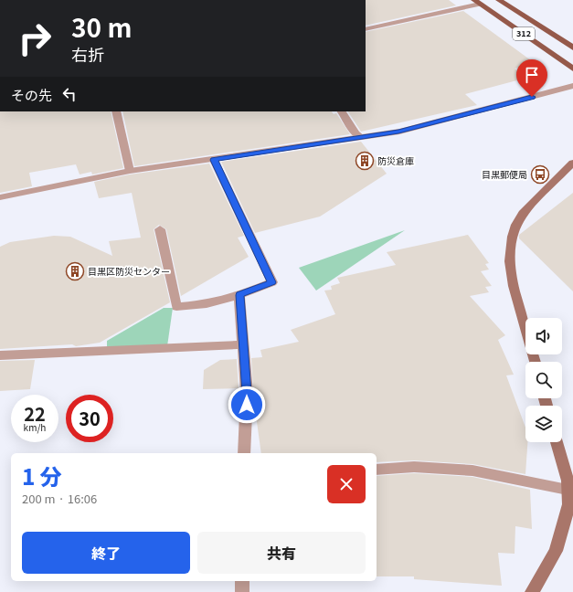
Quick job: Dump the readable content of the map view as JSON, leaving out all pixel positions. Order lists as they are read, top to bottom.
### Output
{
  "streets": {
    "main road": ["312"]
  },
  "places": {
    "building": ["防災倉庫", "目黒区防災センター"],
    "bus stop": ["目黒郵便局"]
  },
  "page": {
    "turn": ["30 m", "右折"],
    "then": "その先",
    "speed": "22 km/h",
    "limit": "30",
    "heading": ["1 分", "200 m · 16:06"],
    "buttons": ["終了", "共有"]
  }
}
